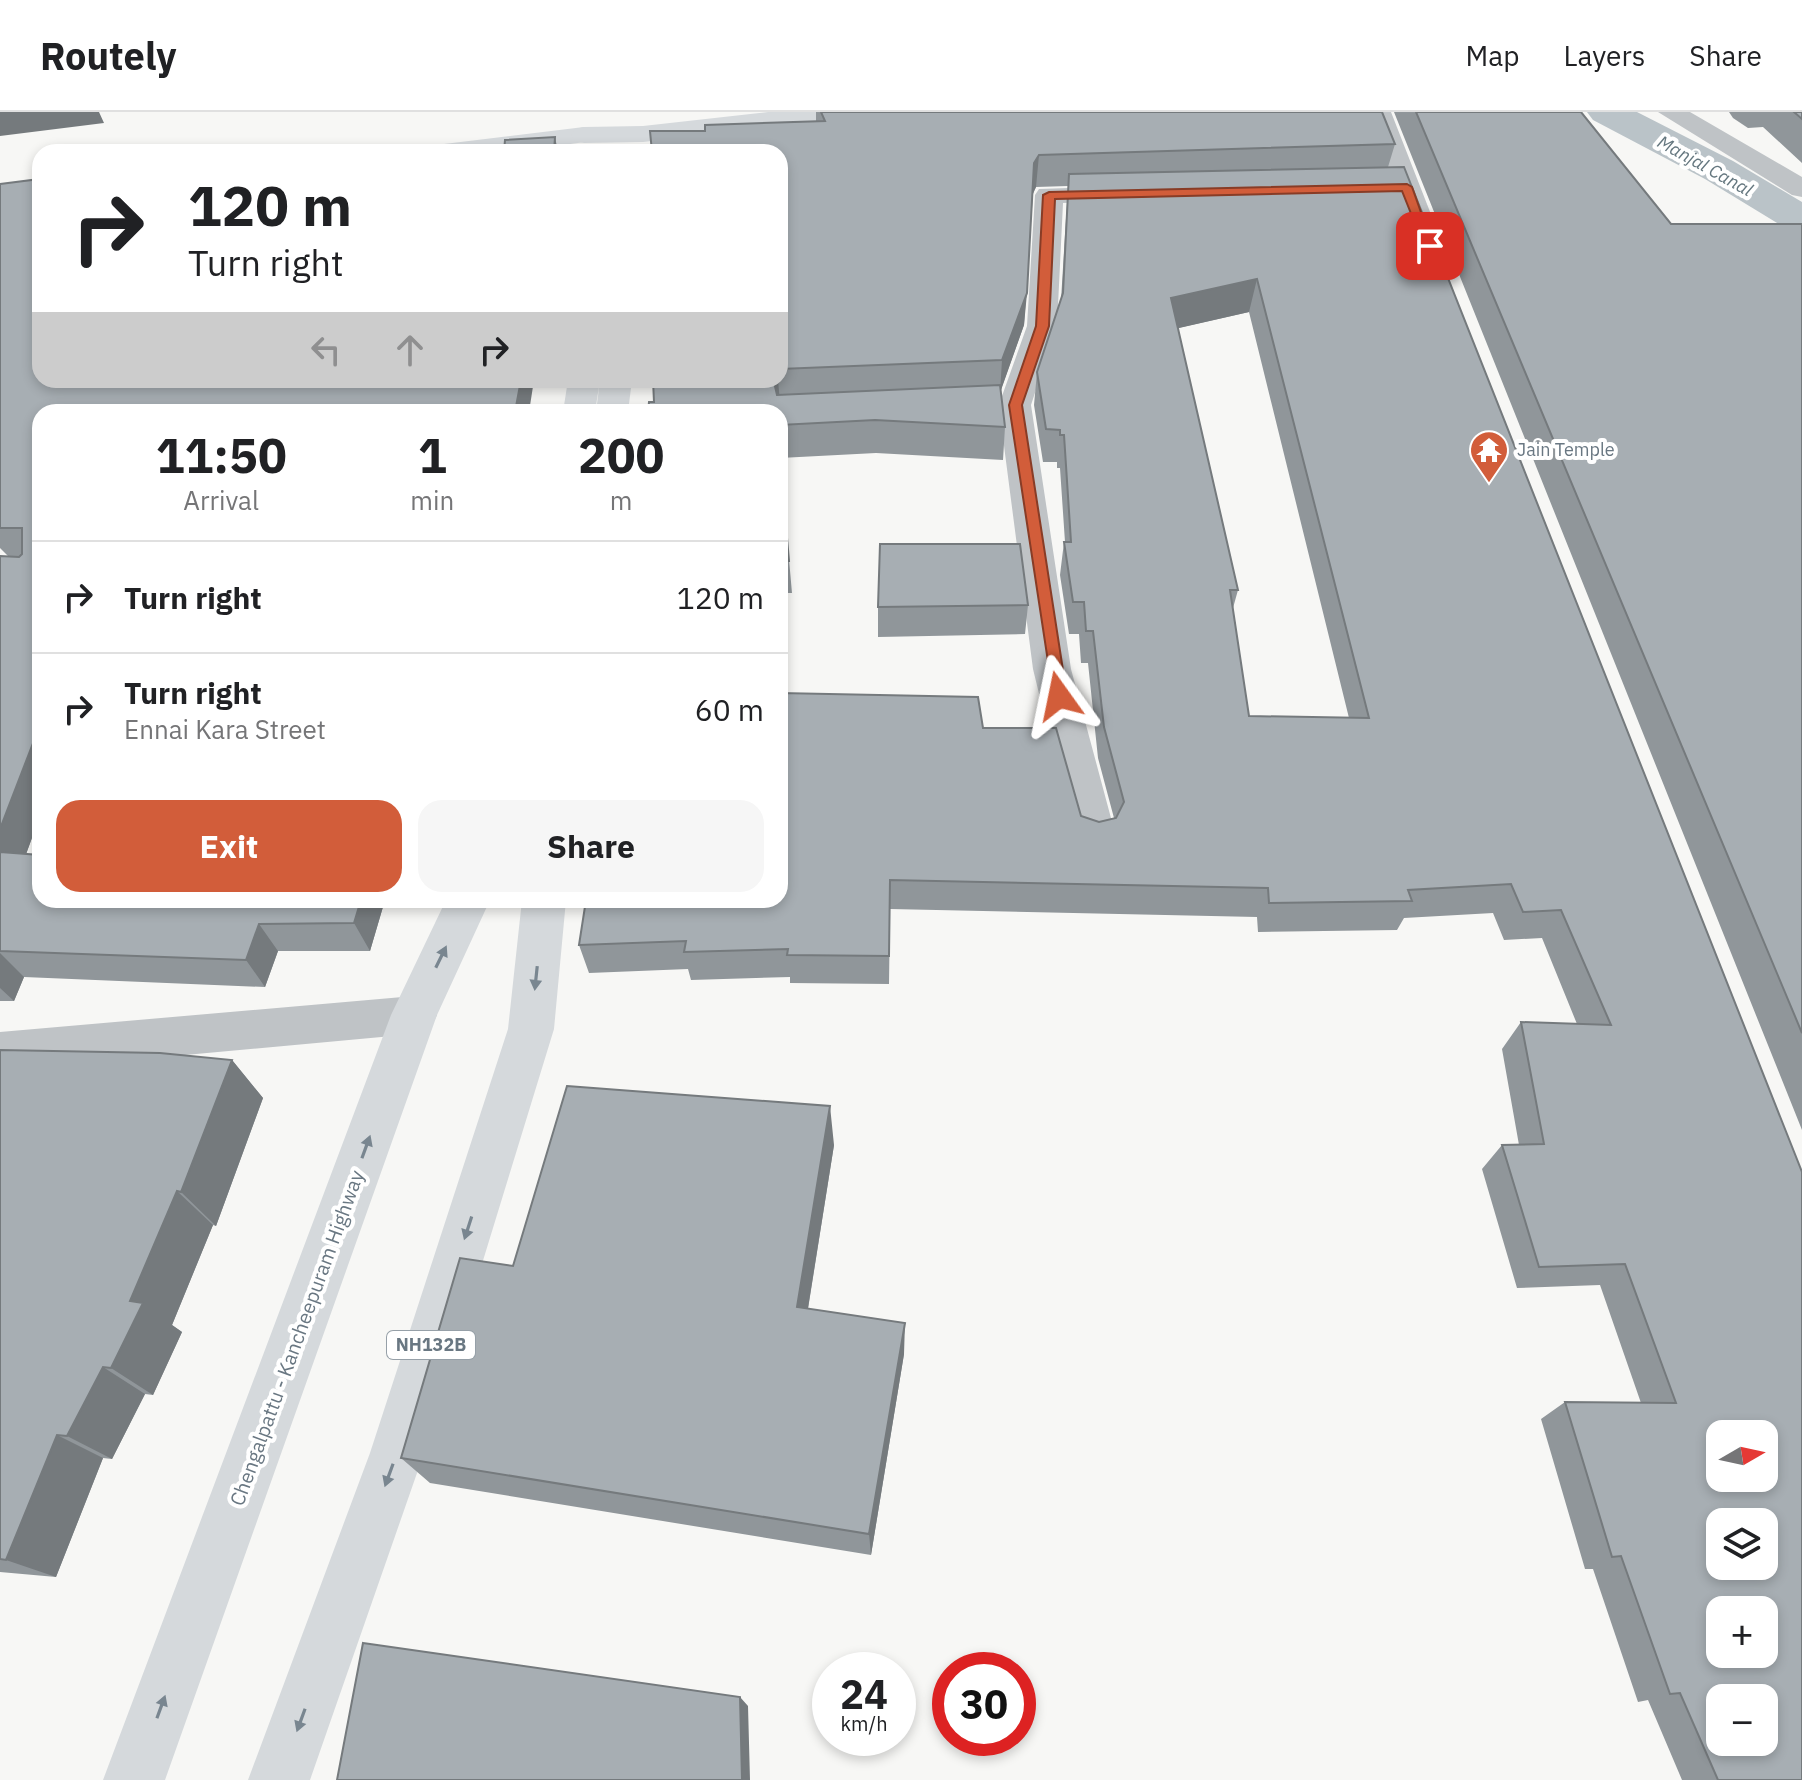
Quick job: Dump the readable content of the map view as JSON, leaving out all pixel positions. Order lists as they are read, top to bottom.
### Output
{
  "streets": {
    "main road": ["Chengalpattu - Kancheepuram Highway", "NH132B"]
  },
  "water": ["Manjal Canal"],
  "places": {
    "temple": ["Jain Temple"]
  },
  "north": "right",
  "page": {
    "header": "Routely",
    "nav": ["Map", "Layers", "Share"],
    "turn": ["120 m", "Turn right"],
    "eta": [
      "11:50",
      "Arrival",
      "1",
      "min",
      "200",
      "m"
    ],
    "list": [
      {
        "name": "Turn right",
        "value": "120 m"
      },
      {
        "name": "Turn right",
        "note": "Ennai Kara Street",
        "value": "60 m"
      }
    ],
    "buttons": ["Exit", "Share"],
    "map_buttons": ["+", "−"],
    "speed": "24 km/h",
    "limit": "30"
  }
}
